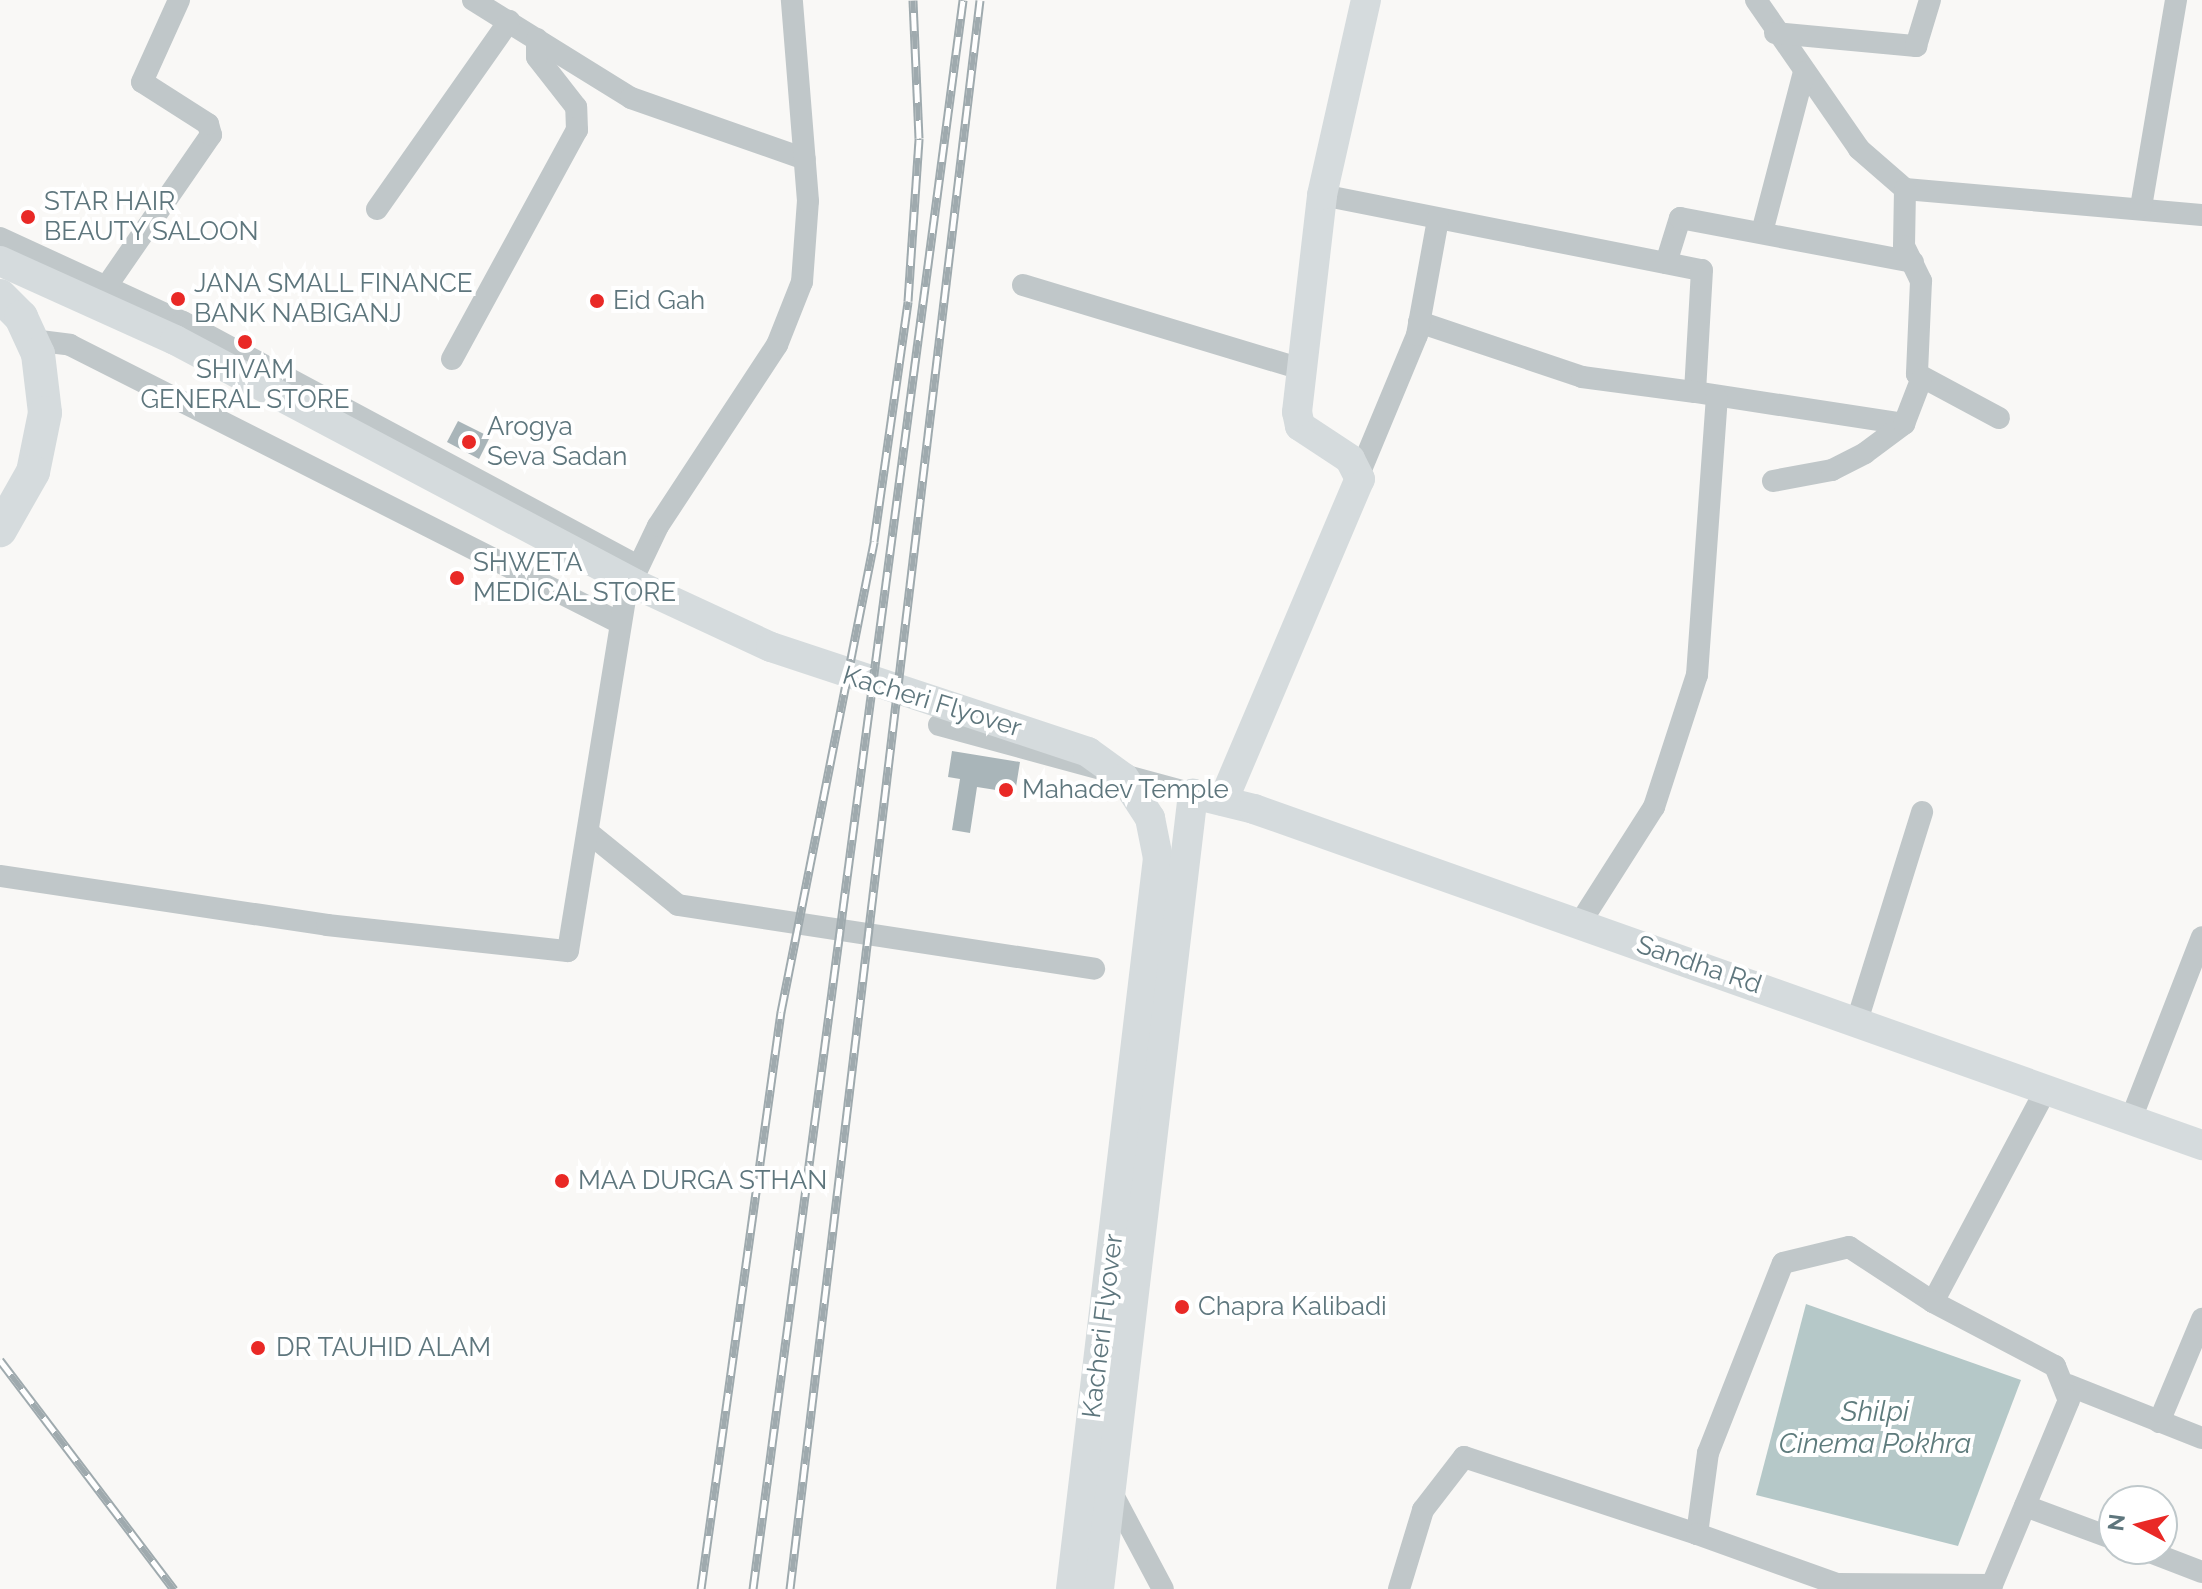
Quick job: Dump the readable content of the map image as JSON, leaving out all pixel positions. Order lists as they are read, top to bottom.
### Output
{
  "streets": {
    "street": ["Kacheri Flyover", "Sandha Rd"]
  },
  "water": ["Shilpi Cinema Pokhra"],
  "places": [
    "STAR HAIR BEAUTY SALOON",
    "JANA SMALL FINANCE BANK NABIGANJ",
    "Eid Gah",
    "SHIVAM GENERAL STORE",
    "Arogya Seva Sadan",
    "SHWETA MEDICAL STORE",
    "Mahadev Temple",
    "MAA DURGA STHAN",
    "Chapra Kalibadi",
    "DR TAUHID ALAM"
  ],
  "north": "left"
}
